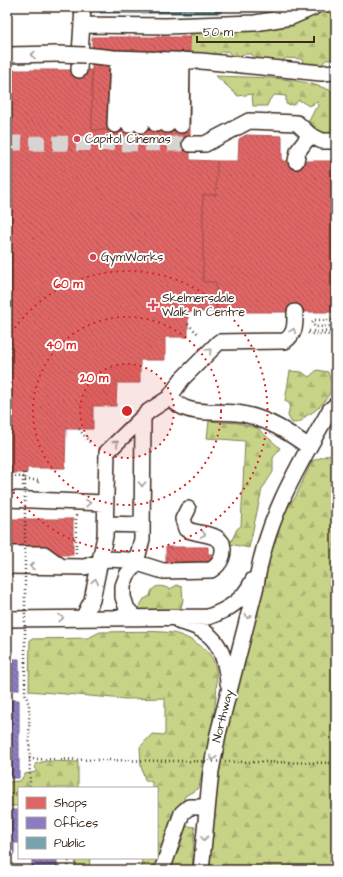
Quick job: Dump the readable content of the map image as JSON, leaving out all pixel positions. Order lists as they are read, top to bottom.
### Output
{
  "streets": {
    "street": ["Northway"]
  },
  "one_way": ["Northway"],
  "places": {
    "other": ["Capitol Cinemas", "GymWorks"],
    "health": ["Skelmersdale Walk In Centre"]
  },
  "legend": ["Shops", "Offices", "Public"],
  "scale_bar": "50 m",
  "rings": ["60 m", "40 m", "20 m"]
}
